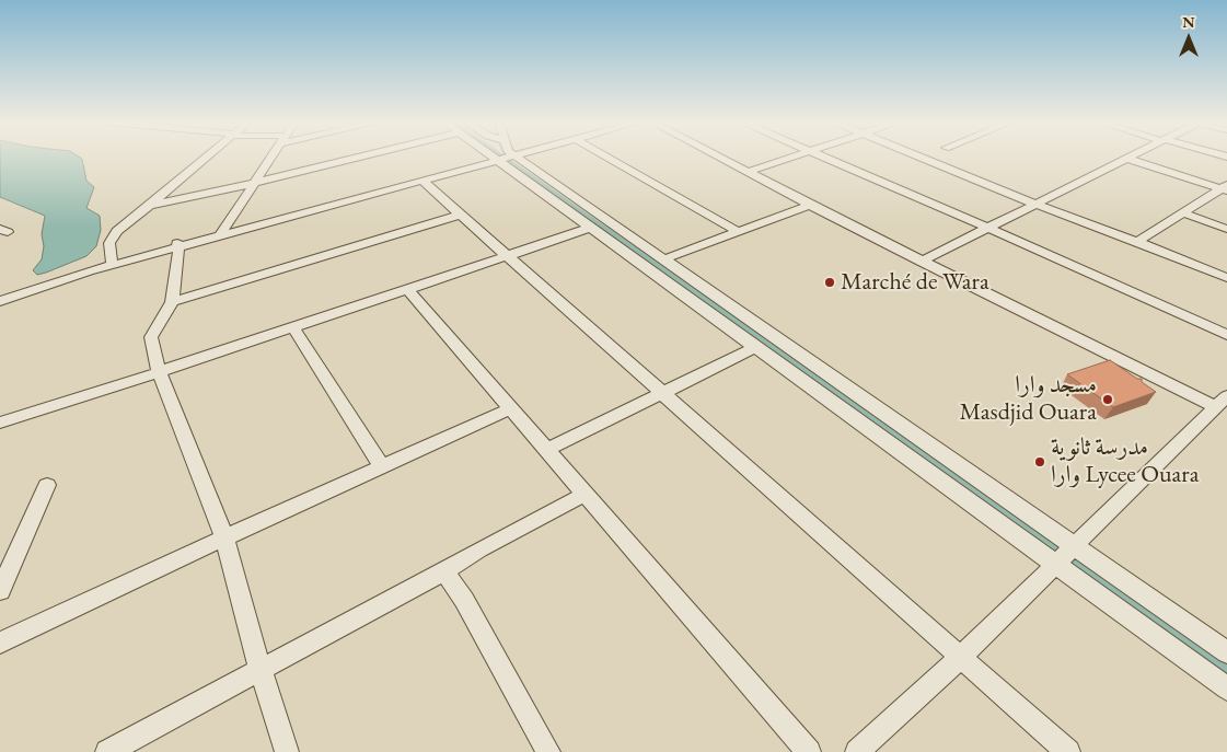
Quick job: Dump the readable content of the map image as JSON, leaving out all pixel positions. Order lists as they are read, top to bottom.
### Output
{
  "places": ["Marché de Wara", "مسجد وارا Masdjid Ouara", "مدرسة ثانوية وارا Lycee Ouara"],
  "north": "top"
}
